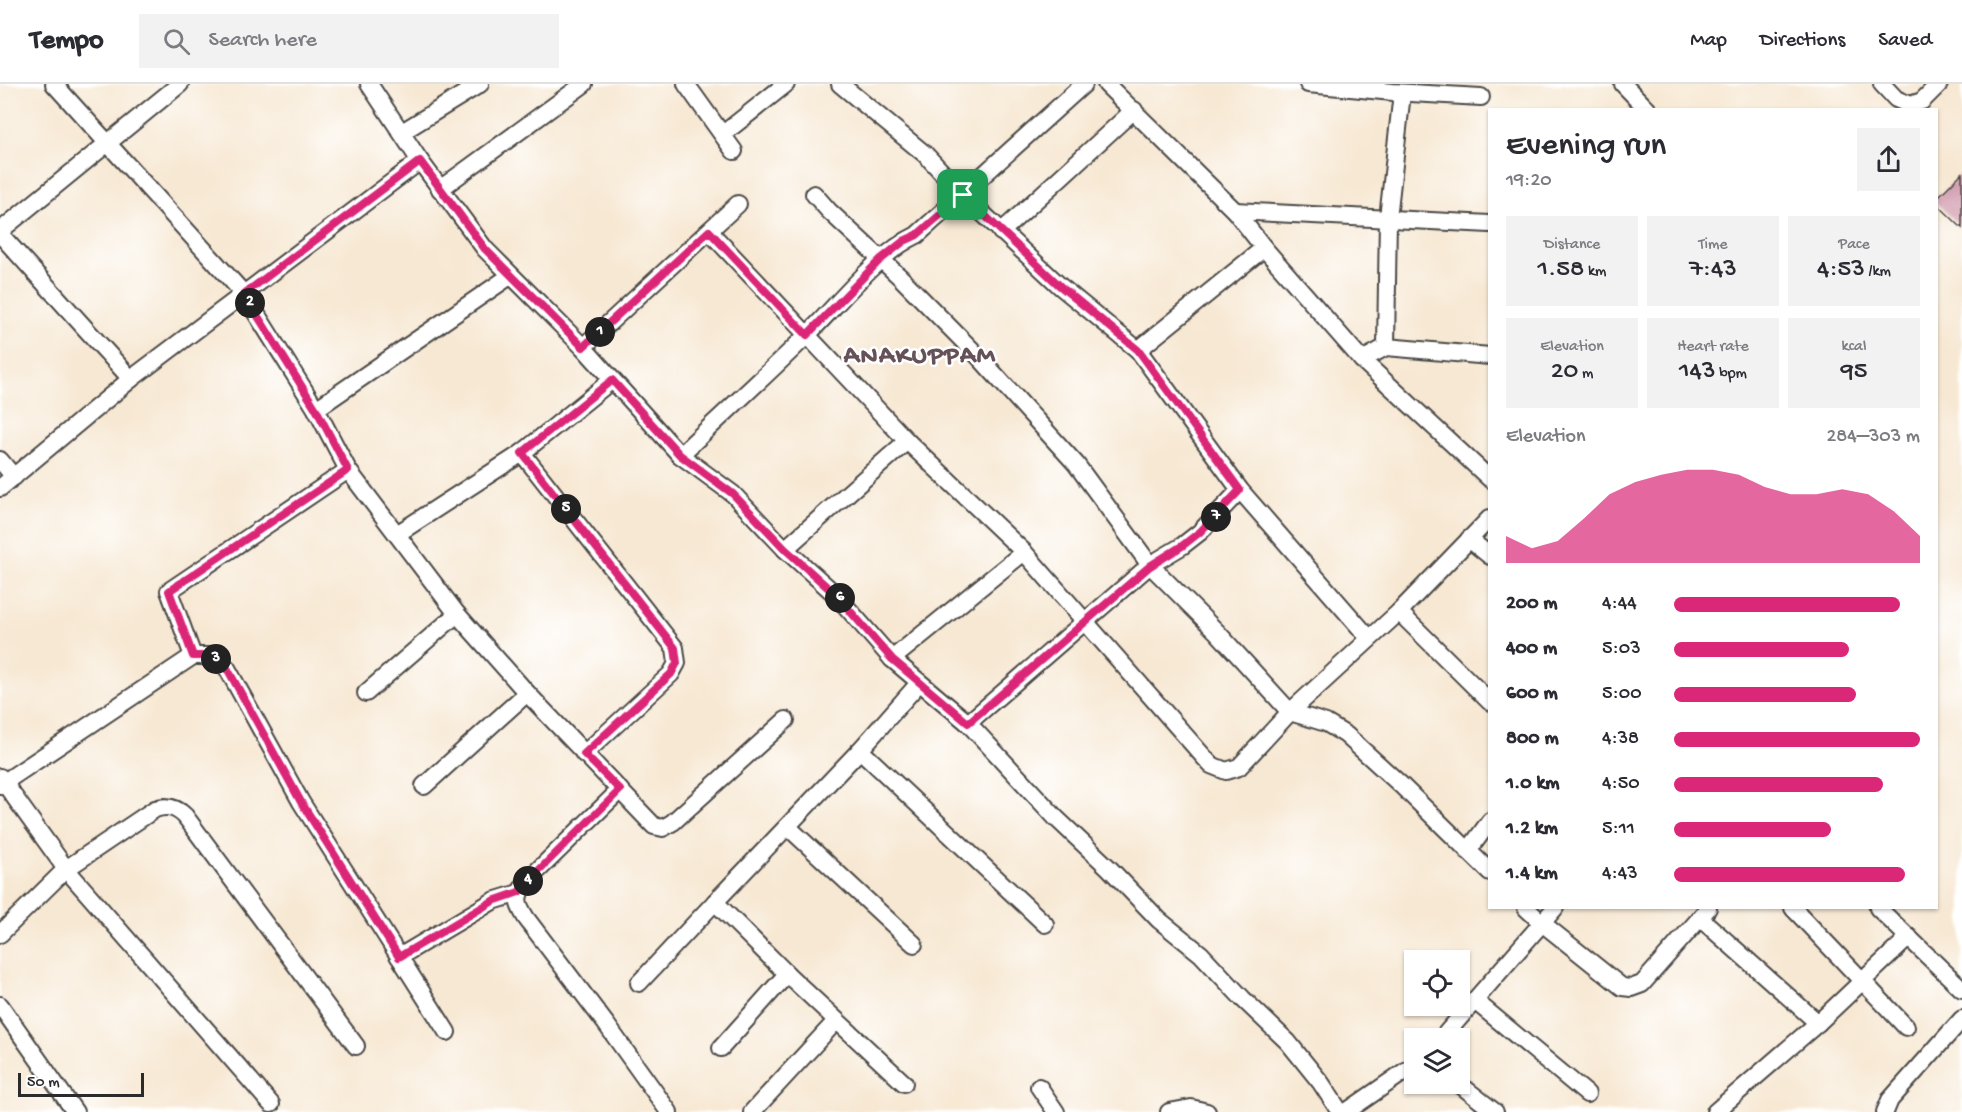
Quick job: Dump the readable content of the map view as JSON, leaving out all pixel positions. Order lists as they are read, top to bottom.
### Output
{
  "districts": ["ANAKUPPAM"],
  "scale_bar": "50 m",
  "page": {
    "header": "Tempo",
    "search": "Search here",
    "nav": ["Map", "Directions", "Saved"],
    "heading": ["Evening run", "19:20"],
    "stats": [
      ["Distance", "1.58 km"],
      ["Time", "7:43"],
      ["Pace", "4:53 /km"],
      ["Elevation", "20 m"],
      ["Heart rate", "143 bpm"],
      ["kcal", "95"]
    ],
    "pins": [
      "2",
      "1",
      "5",
      "7",
      "6",
      "3",
      "4"
    ],
    "chart": ["Elevation", "284–303 m"],
    "list": [
      {
        "name": "200 m",
        "note": "4:44"
      },
      {
        "name": "400 m",
        "note": "5:03"
      },
      {
        "name": "600 m",
        "note": "5:00"
      },
      {
        "name": "800 m",
        "note": "4:38"
      },
      {
        "name": "1.0 km",
        "note": "4:50"
      },
      {
        "name": "1.2 km",
        "note": "5:11"
      },
      {
        "name": "1.4 km",
        "note": "4:43"
      }
    ],
    "scale": "50 m"
  }
}
